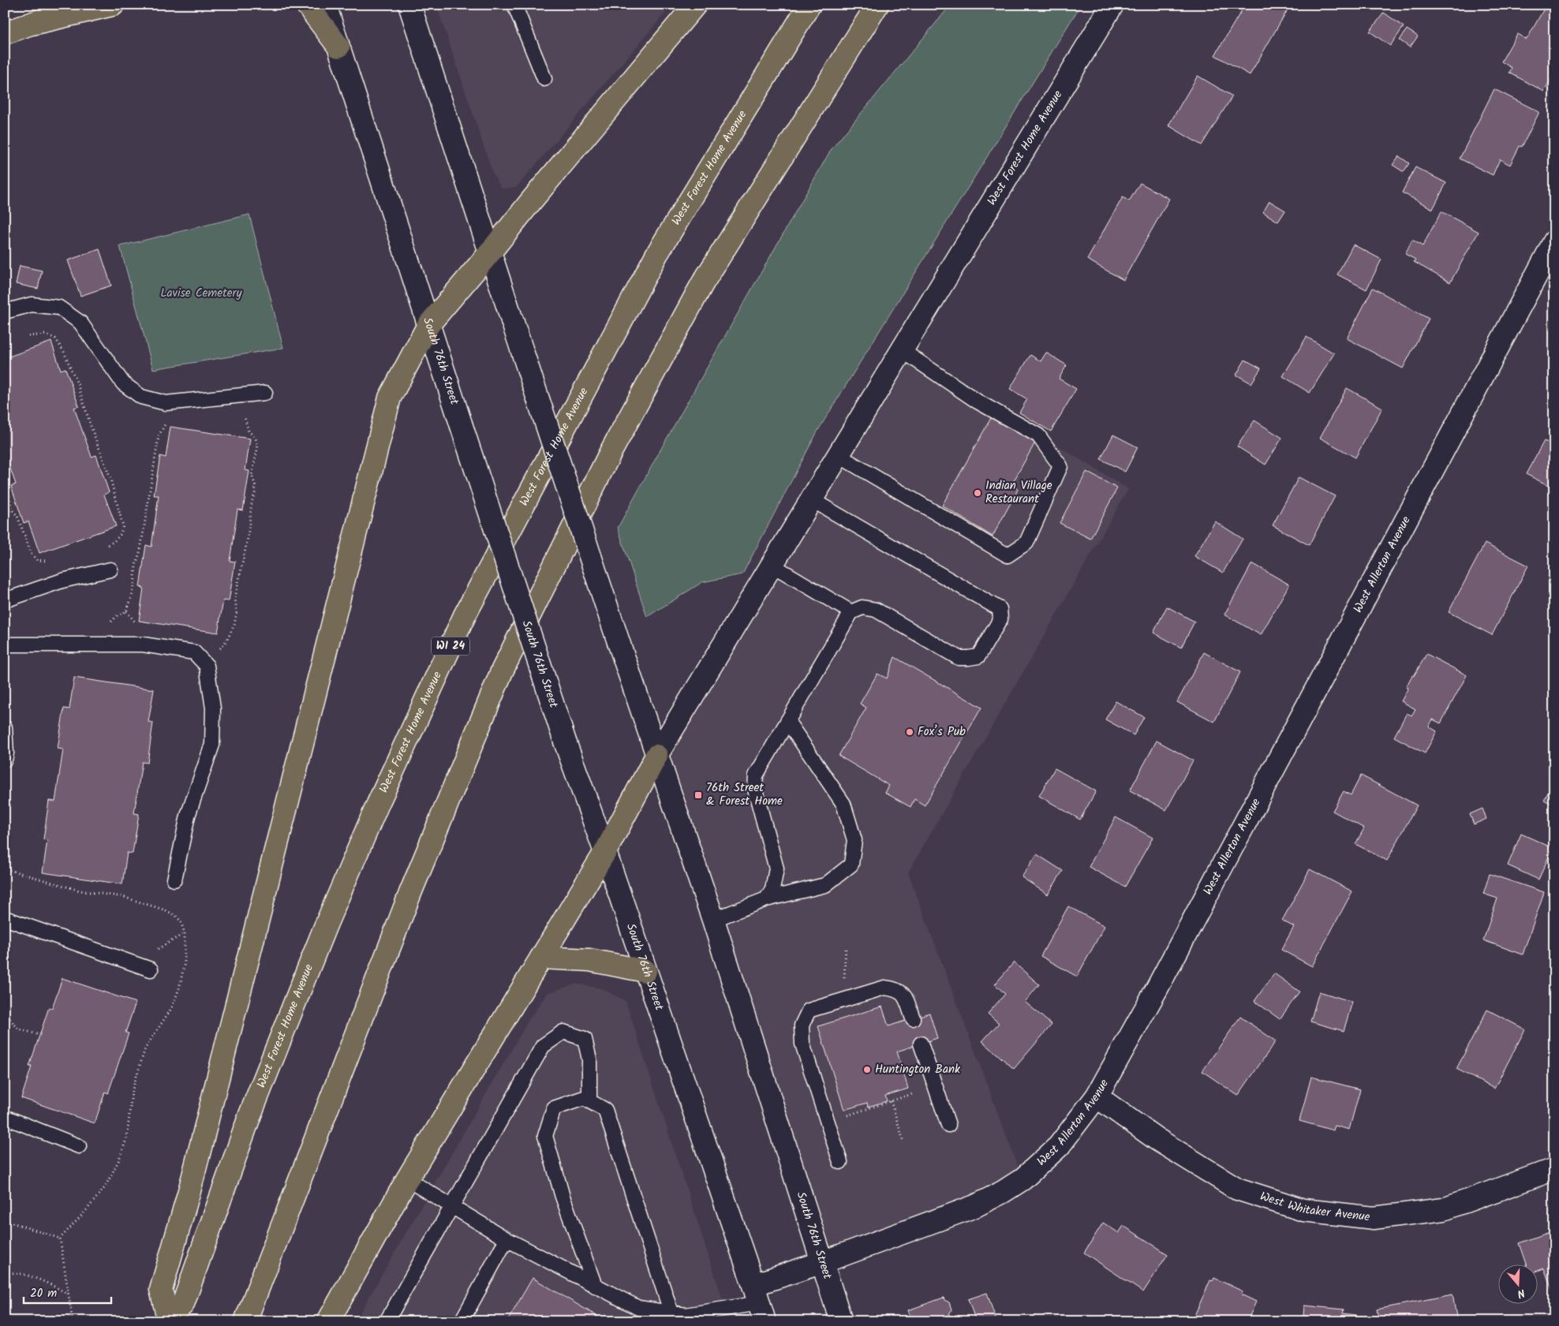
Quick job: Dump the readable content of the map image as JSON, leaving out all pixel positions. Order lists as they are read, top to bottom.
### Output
{
  "streets": {
    "main road": [
      "West Forest Home Avenue",
      "South 76th Street",
      "West Allerton Avenue",
      "WI 24",
      "West Whitaker Avenue"
    ]
  },
  "crossings": [
    ["West Forest Home Avenue", "South 76th Street"],
    ["South 76th Street", "West Allerton Avenue"],
    ["West Allerton Avenue", "West Whitaker Avenue"]
  ],
  "parks": ["Lavise Cemetery"],
  "places": {
    "other": ["Indian Village Restaurant", "Fox’s Pub", "Huntington Bank"],
    "transit": ["76th Street & Forest Home"]
  },
  "scale_bar": "20 m",
  "north": "bottom"
}
